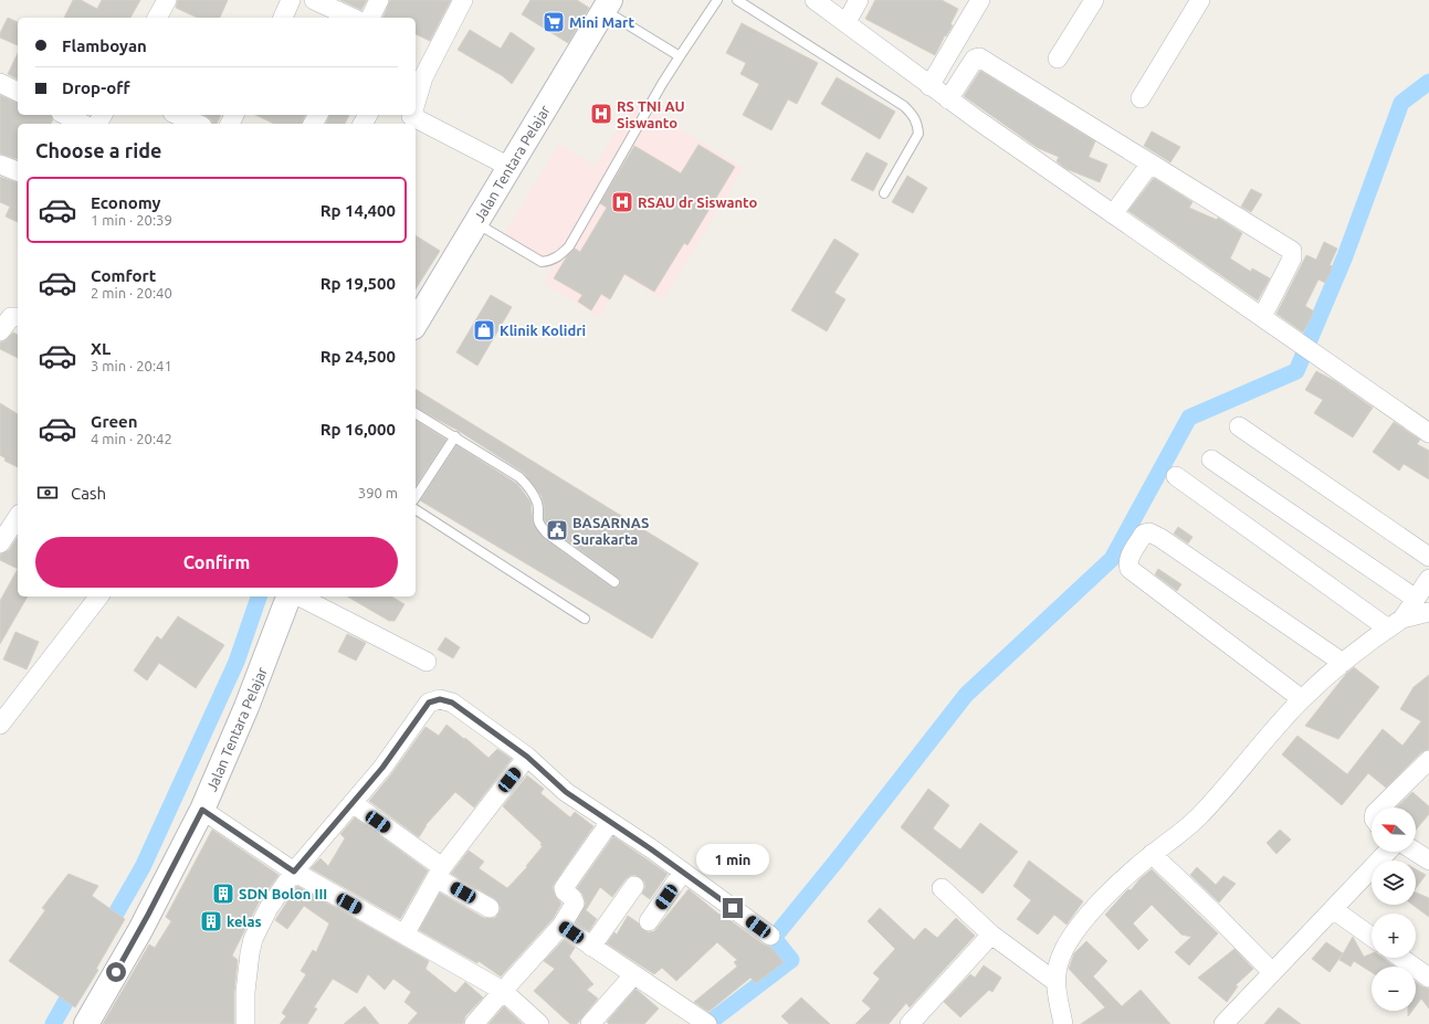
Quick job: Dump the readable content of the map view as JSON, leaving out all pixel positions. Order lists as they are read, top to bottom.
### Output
{
  "streets": {
    "main road": ["Jalan Tentara Pelajar"]
  },
  "places": {
    "supermarket": ["Mini Mart"],
    "hospital": ["RS TNI AU Siswanto", "RSAU dr Siswanto"],
    "shop": ["Klinik Kolidri"],
    "public building": ["BASARNAS Surakarta"],
    "building": ["SDN Bolon III", "kelas"]
  },
  "north": "top left",
  "page": {
    "banner": ["Flamboyan", "Drop-off"],
    "heading": "Choose a ride",
    "list": [
      {
        "name": "Economy",
        "note": "1 min · 20:39",
        "value": "Rp 14,400"
      },
      {
        "name": "Comfort",
        "note": "2 min · 20:40",
        "value": "Rp 19,500"
      },
      {
        "name": "XL",
        "note": "3 min · 20:41",
        "value": "Rp 24,500"
      },
      {
        "name": "Green",
        "note": "4 min · 20:42",
        "value": "Rp 16,000"
      }
    ],
    "pay": ["Cash", "390 m"],
    "buttons": "Confirm",
    "map_buttons": ["+", "−"],
    "bubble": "1 min"
  }
}
